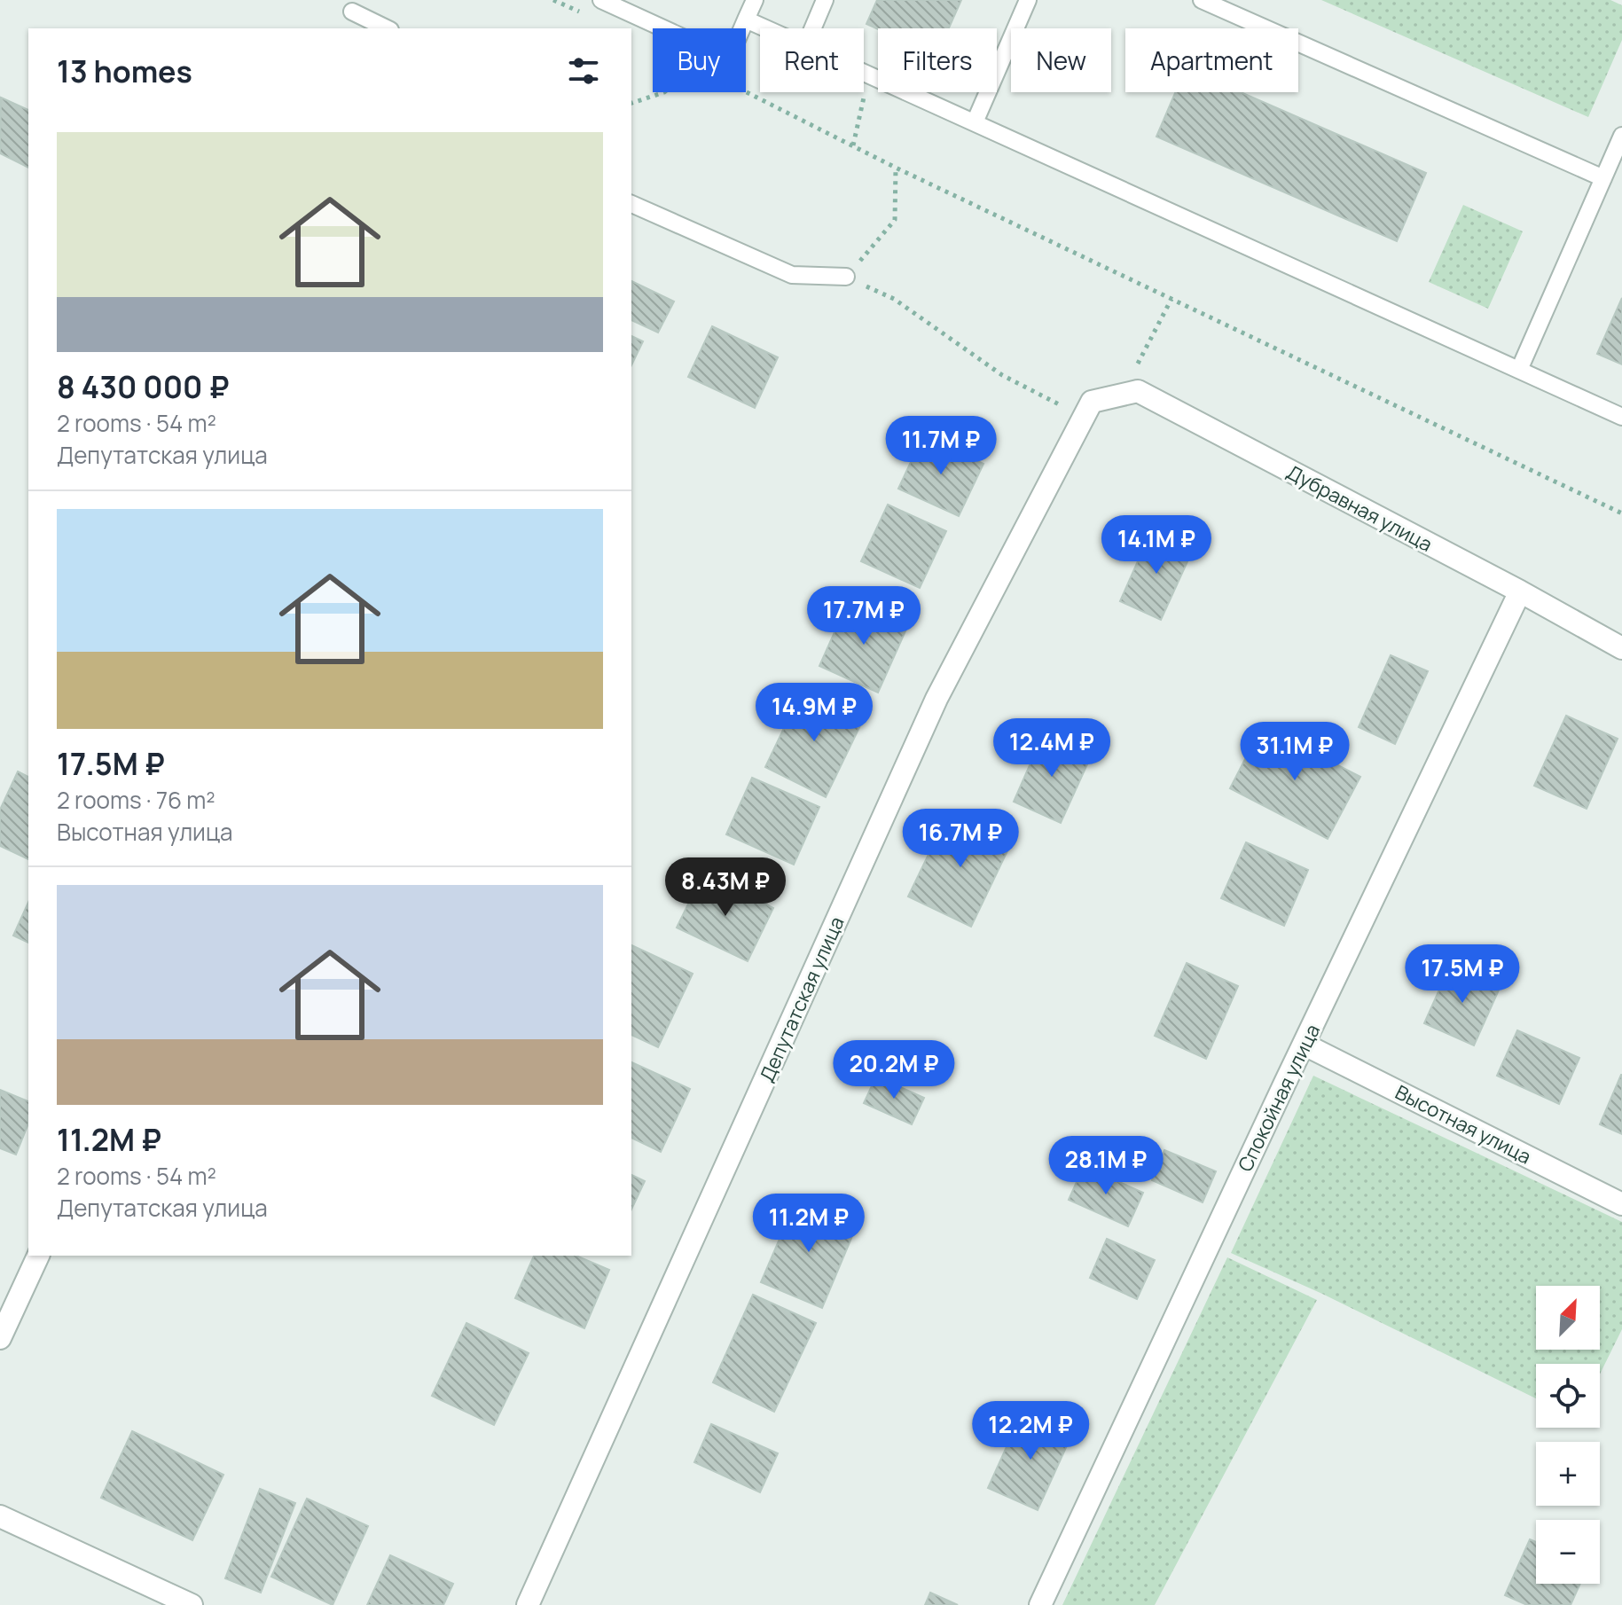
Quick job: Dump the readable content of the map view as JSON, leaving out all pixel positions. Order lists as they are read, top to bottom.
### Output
{
  "streets": {
    "street": [
      "Дубравная улица",
      "Депутатская улица",
      "Спокойная улица",
      "Высотная улица"
    ]
  },
  "crossings": [
    ["Дубравная улица", "Депутатская улица"],
    ["Дубравная улица", "Спокойная улица"],
    ["Спокойная улица", "Высотная улица"]
  ],
  "north": "top right",
  "page": {
    "chip": [
      "Buy",
      "Rent",
      "Filters",
      "New",
      "Apartment"
    ],
    "heading": "13 homes",
    "list": [
      {
        "name": "8 430 000 ₽",
        "note": "2 rooms · 54 m² · Депутатская улица"
      },
      {
        "name": "17.5M ₽",
        "note": "2 rooms · 76 m² · Высотная улица"
      },
      {
        "name": "11.2M ₽",
        "note": "2 rooms · 54 m² · Депутатская улица"
      }
    ],
    "price": [
      "11.7M ₽",
      "14.1M ₽",
      "17.7M ₽",
      "14.9M ₽",
      "12.4M ₽",
      "31.1M ₽",
      "16.7M ₽",
      "8.43M ₽",
      "17.5M ₽",
      "20.2M ₽",
      "28.1M ₽",
      "11.2M ₽",
      "12.2M ₽"
    ],
    "map_buttons": ["+", "−"]
  }
}
